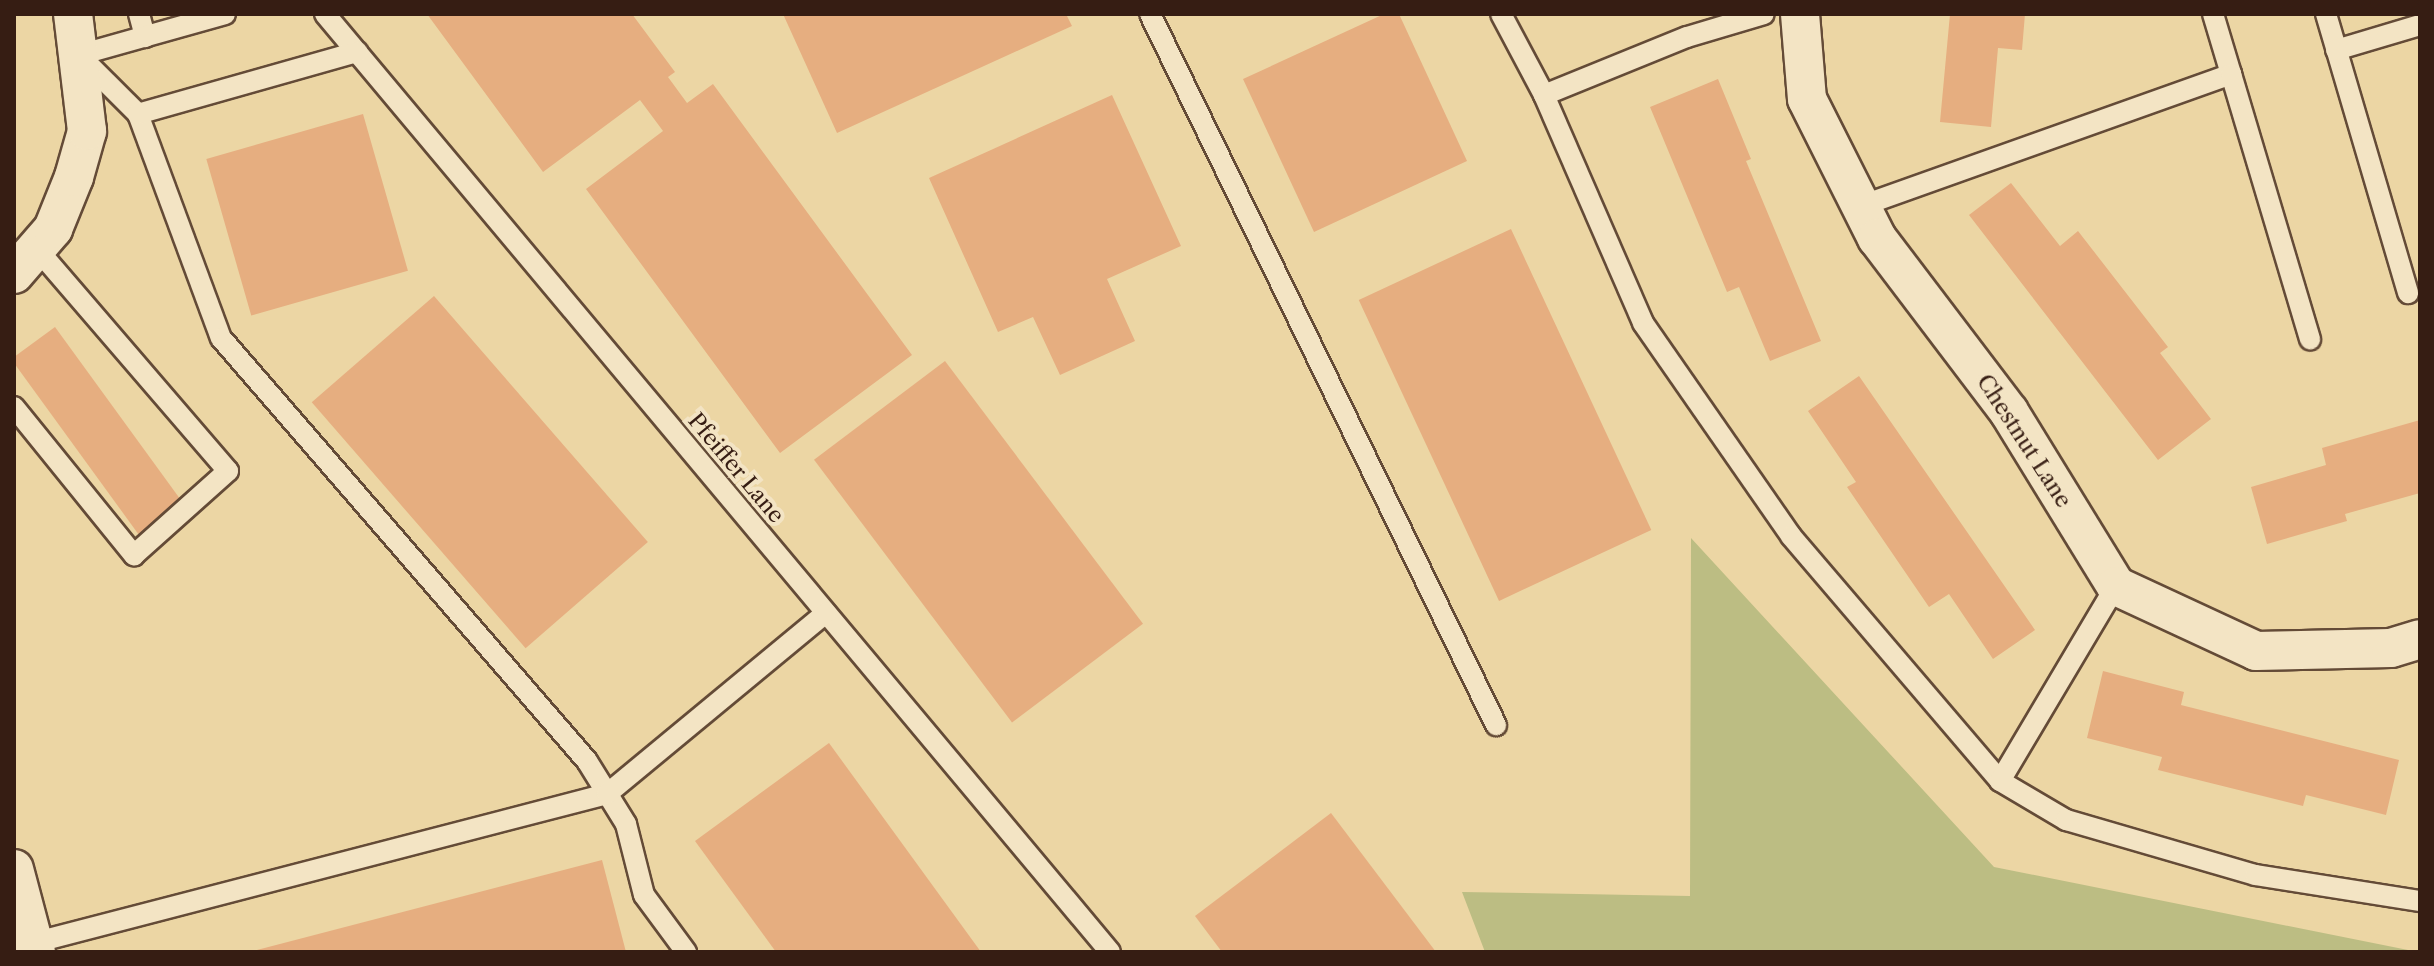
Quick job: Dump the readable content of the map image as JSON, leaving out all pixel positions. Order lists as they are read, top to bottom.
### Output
{
  "streets": {
    "street": ["Chestnut Lane"],
    "lane": ["Pfeiffer Lane"]
  }
}
